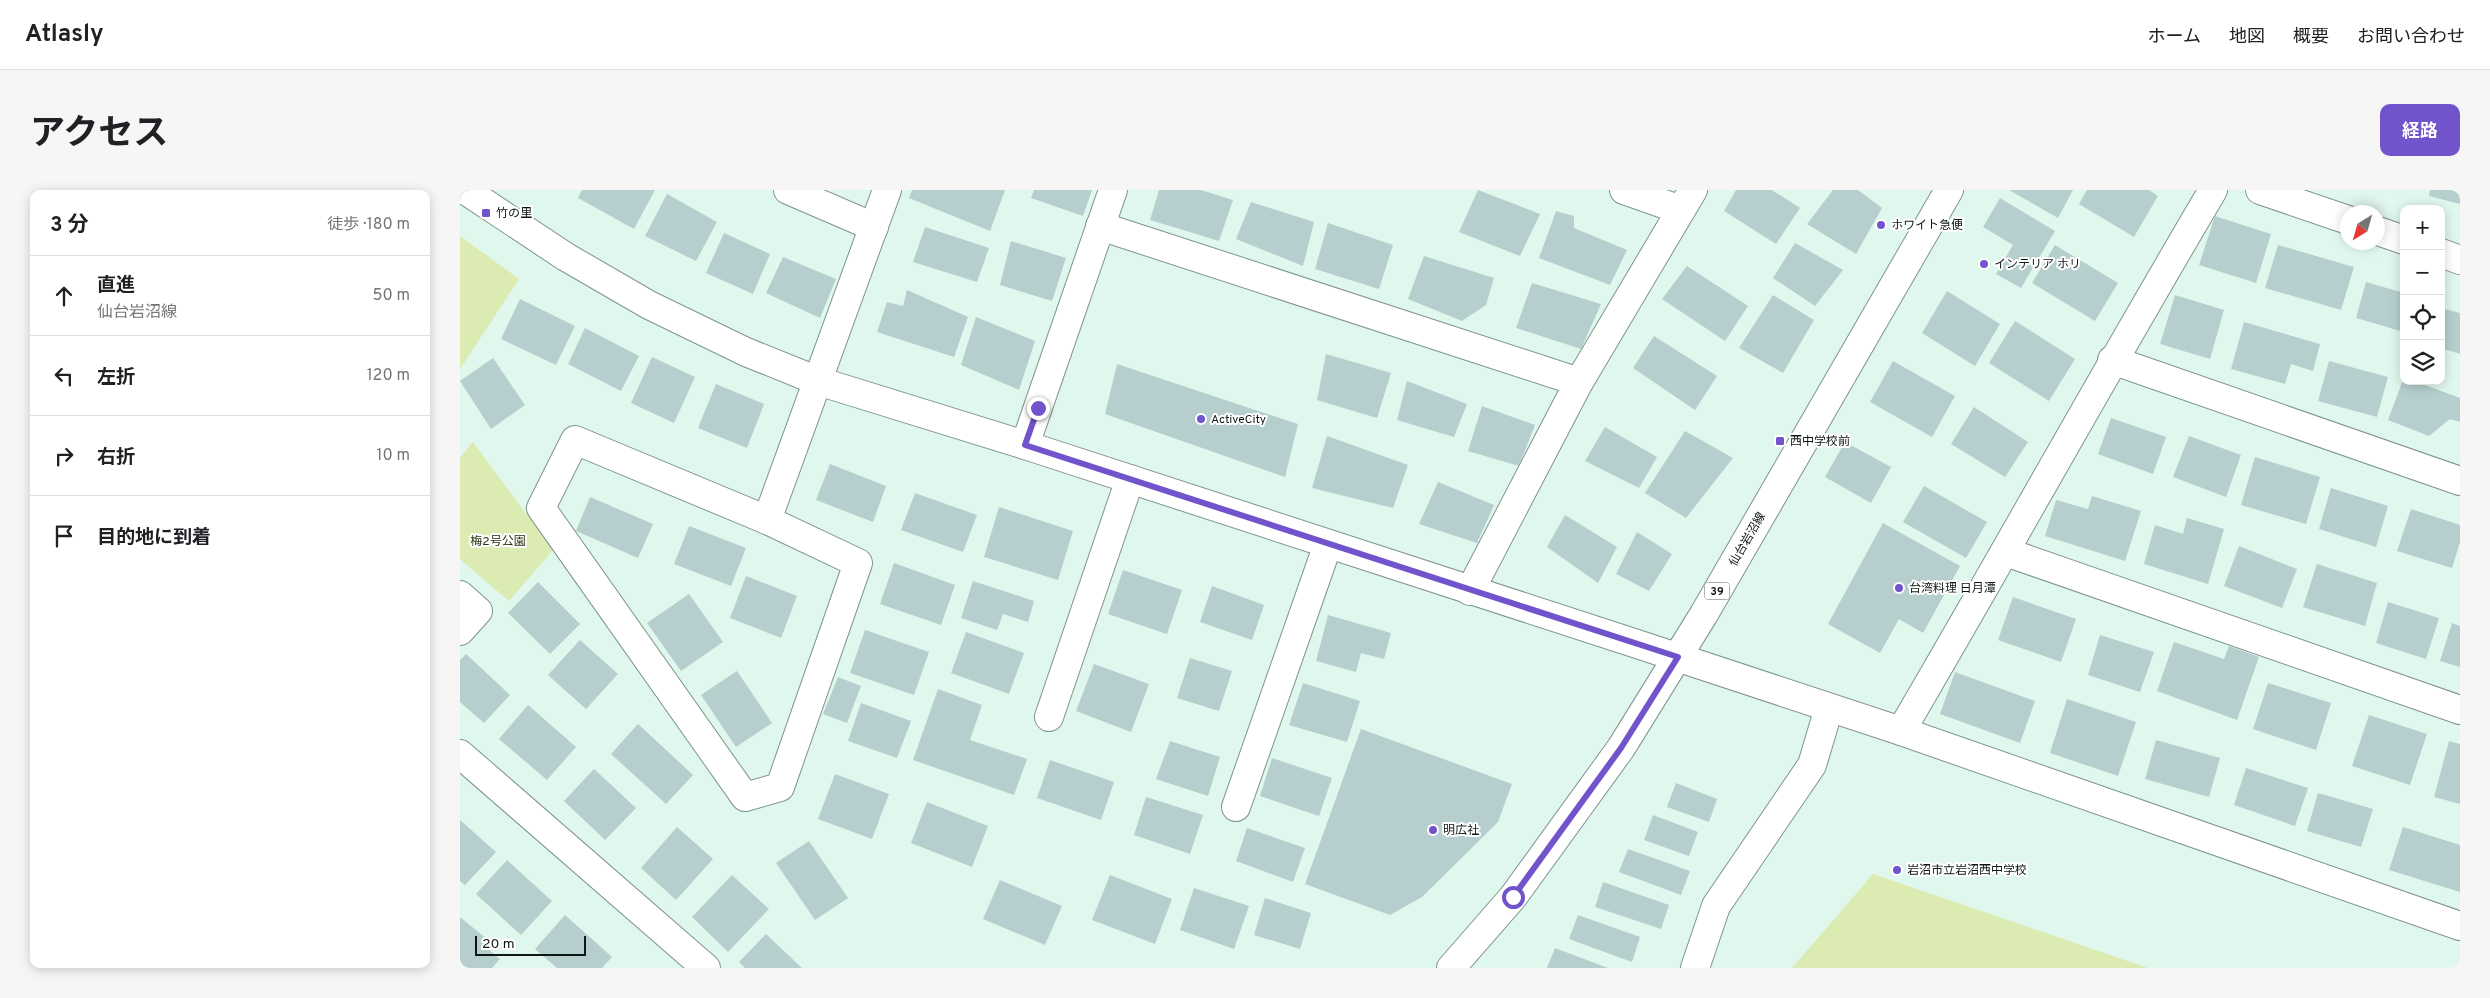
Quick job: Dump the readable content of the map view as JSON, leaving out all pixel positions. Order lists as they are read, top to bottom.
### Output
{
  "streets": {
    "street": ["仙台岩沼線", "39"]
  },
  "parks": ["梅2号公園"],
  "places": {
    "transit": ["竹の里", "西中学校前"],
    "other": [
      "ホワイト急便",
      "インテリア ホリ",
      "ActiveCity",
      "台湾料理 日月潭",
      "明広社",
      "岩沼市立岩沼西中学校"
    ]
  },
  "scale_bar": "20 m",
  "north": "bottom left",
  "page": {
    "header": "Atlasly",
    "nav": [
      "ホーム",
      "地図",
      "概要",
      "お問い合わせ"
    ],
    "title": "アクセス",
    "buttons": "経路",
    "heading": ["3 分", "徒歩 · 180 m"],
    "map_buttons": ["+", "−"],
    "list": [
      ["直進", "仙台岩沼線", "50 m"],
      ["左折", "120 m"],
      ["右折", "10 m"],
      "目的地に到着"
    ],
    "scale": "20 m"
  }
}
